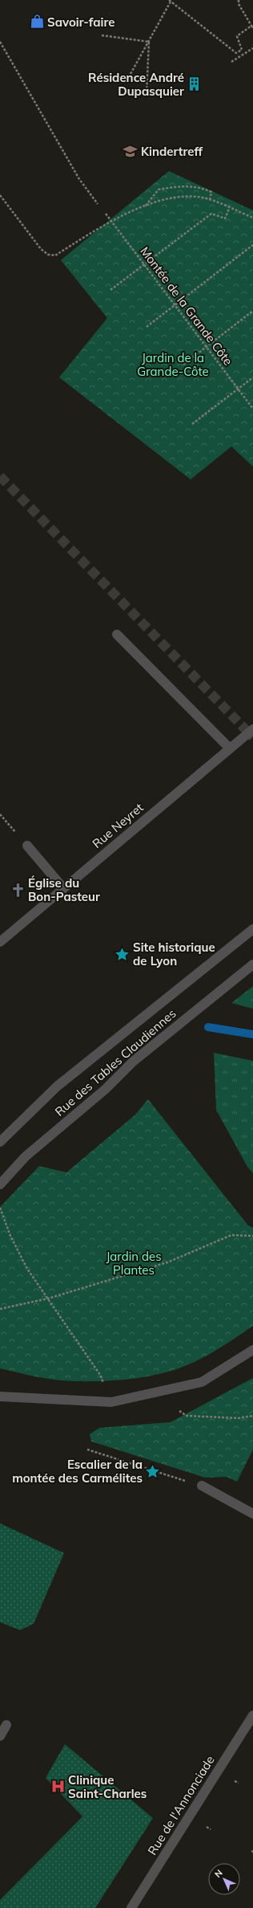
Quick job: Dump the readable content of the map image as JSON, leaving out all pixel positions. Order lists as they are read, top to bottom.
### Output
{
  "streets": {
    "street": ["Rue Neyret", "Rue des Tables Claudiennes", "Rue de l'Annonciade"],
    "path": ["Montée de la Grande Côte"]
  },
  "parks": ["Jardin de la Grande-Côte", "Jardin des Plantes"],
  "places": {
    "shop": ["Savoir-faire"],
    "building": ["Résidence André Dupasquier"],
    "school or university": ["Kindertreff"],
    "church": ["Église du Bon-Pasteur"],
    "place": ["Site historique de Lyon", "Escalier de la montée des Carmélites"],
    "hospital": ["Clinique Saint-Charles"]
  },
  "north": "top left"
}
